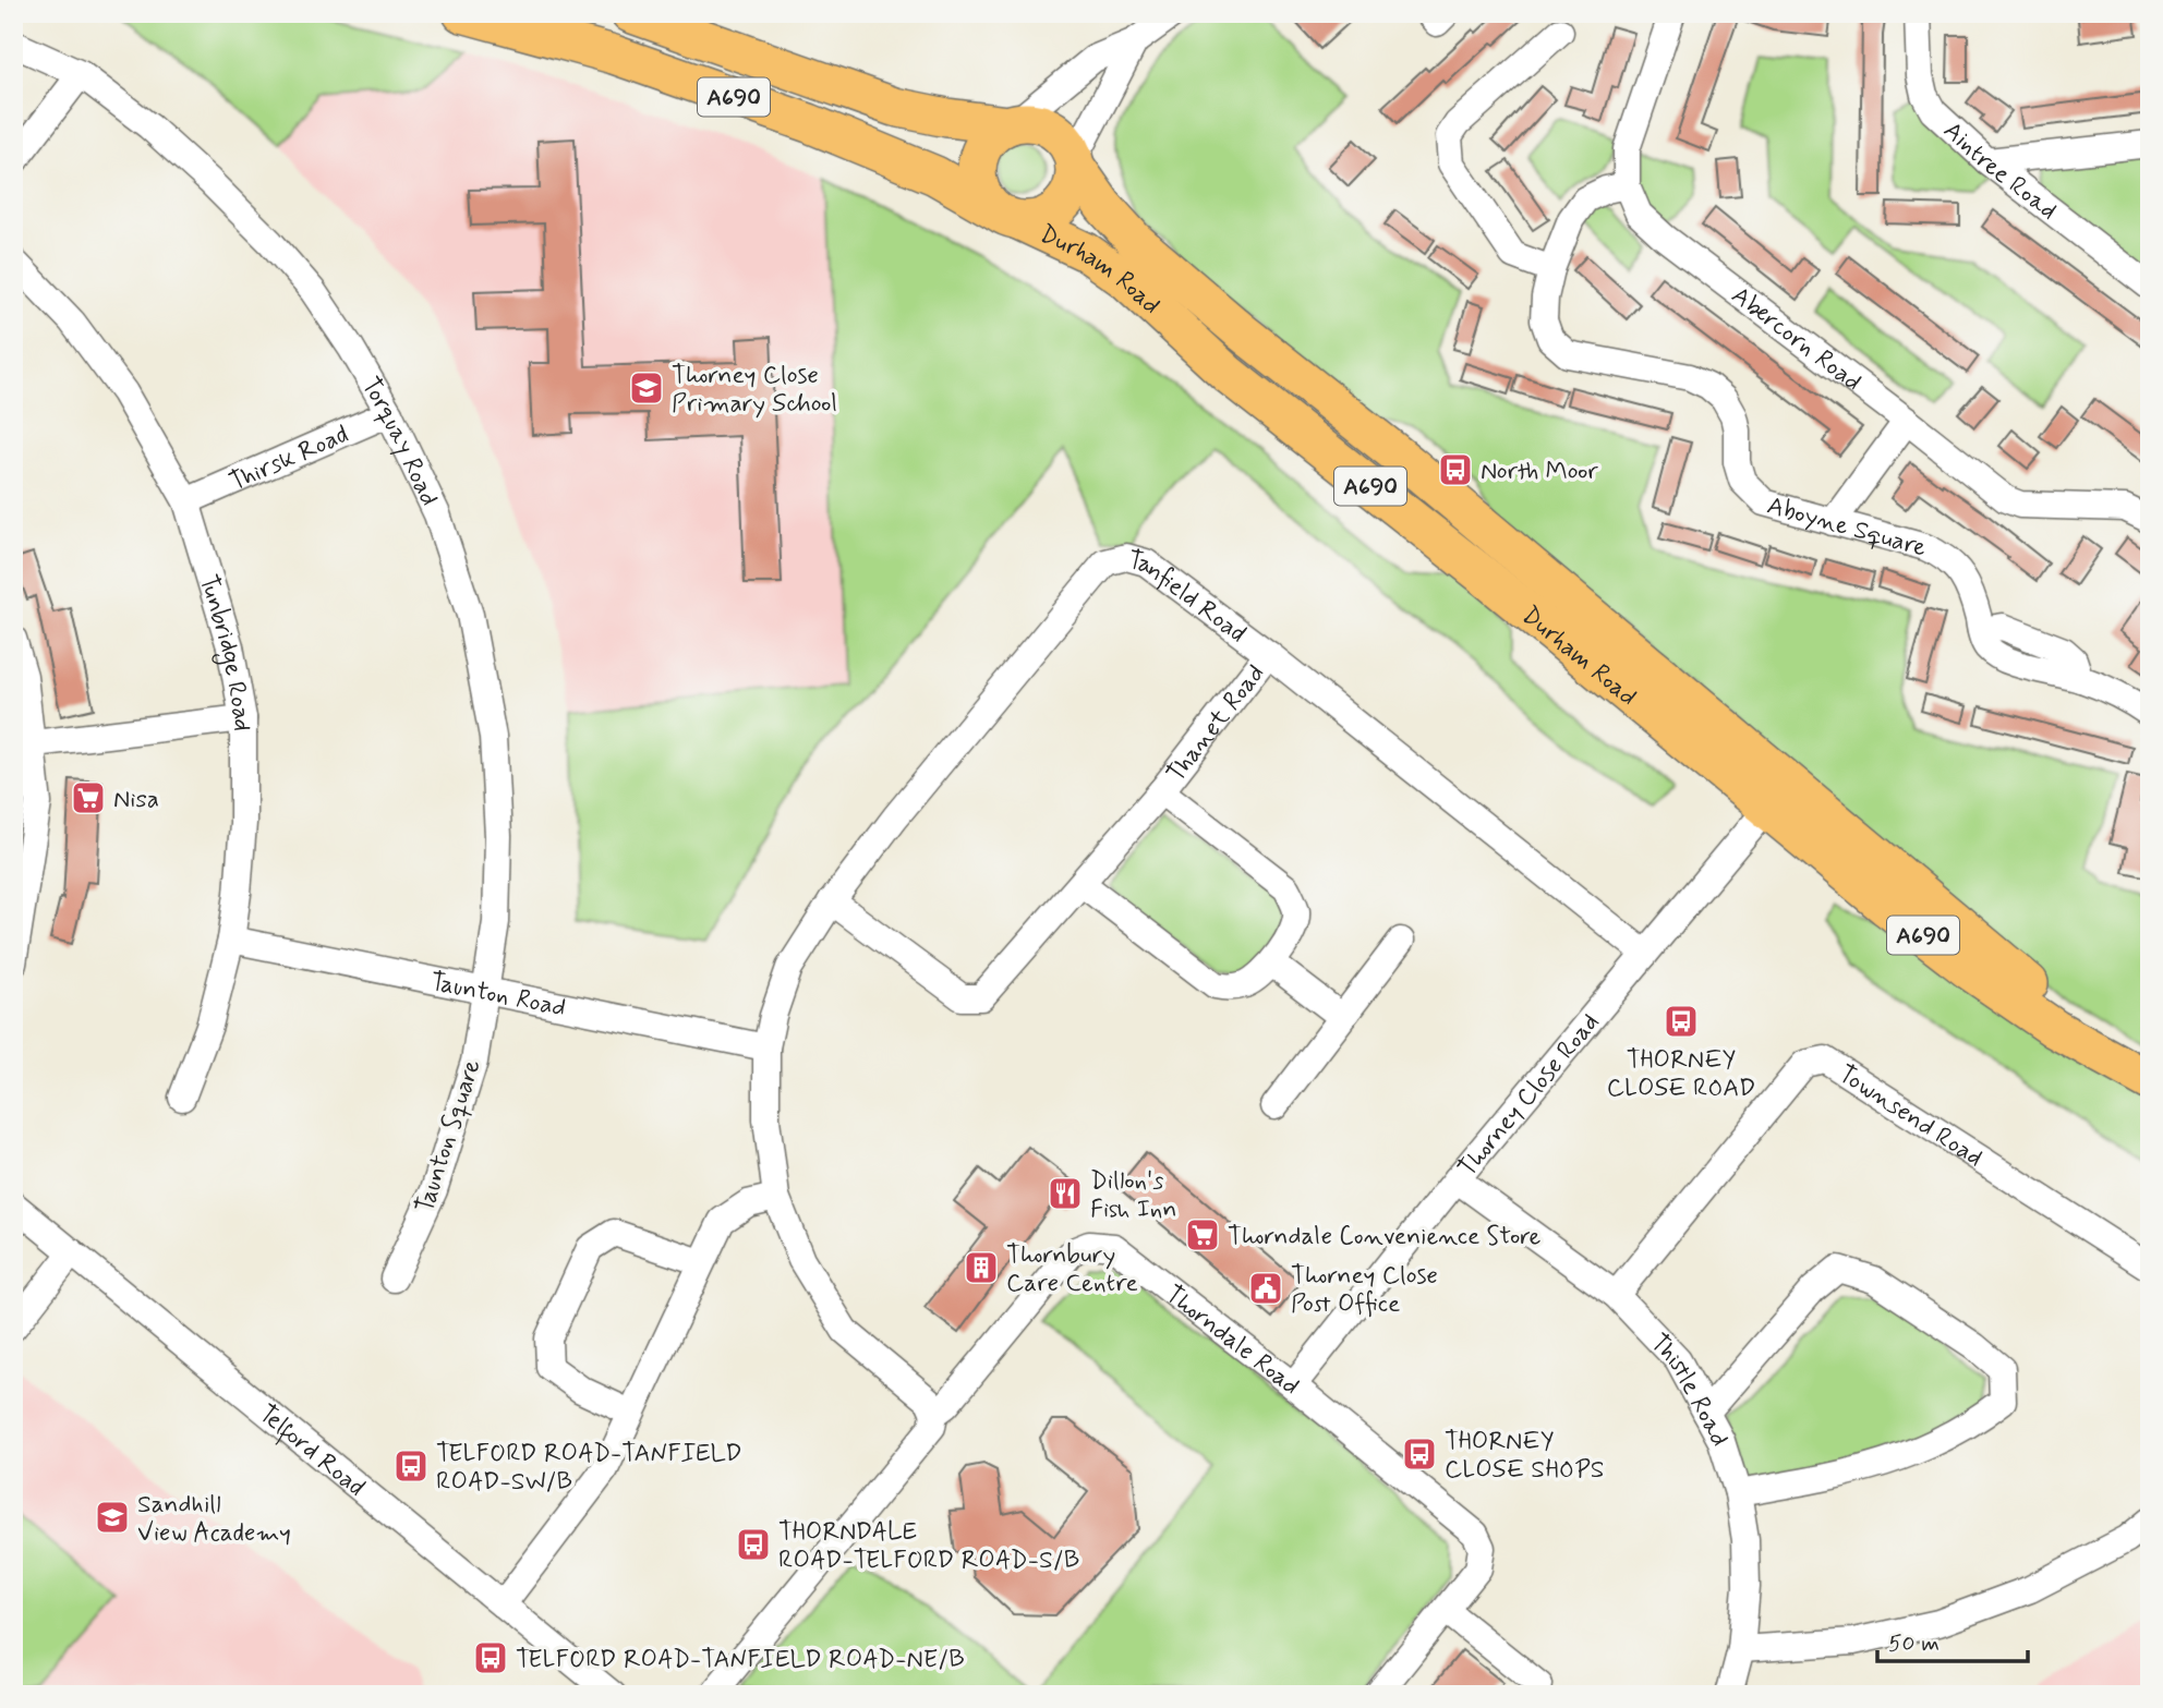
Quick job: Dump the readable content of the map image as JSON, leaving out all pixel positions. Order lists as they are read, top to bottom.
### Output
{
  "streets": {
    "highway": ["A690", "Durham Road"],
    "street": [
      "Aintree Road",
      "Abercorn Road",
      "Torquay Road",
      "Thirsk Road",
      "Aboyne Square",
      "Tanfield Road",
      "Tunbridge Road",
      "Thanet Road",
      "Taunton Road",
      "Thorney Close Road",
      "Townsend Road",
      "Taunton Square",
      "Thorndale Road",
      "Thistle Road",
      "Telford Road"
    ]
  },
  "crossings": [
    ["Durham Road", "Thorney Close Road"],
    ["Abercorn Road", "Aboyne Square"],
    ["Torquay Road", "Thirsk Road"],
    ["Torquay Road", "Taunton Road"],
    ["Torquay Road", "Taunton Square"],
    ["Thirsk Road", "Tunbridge Road"],
    ["Tanfield Road", "Thanet Road"],
    ["Tanfield Road", "Taunton Road"],
    ["Tanfield Road", "Thorney Close Road"],
    ["Tanfield Road", "Thorndale Road"],
    ["Tunbridge Road", "Taunton Road"],
    ["Taunton Road", "Taunton Square"],
    ["Thorney Close Road", "Thorndale Road"],
    ["Thorney Close Road", "Thistle Road"],
    ["Townsend Road", "Thistle Road"]
  ],
  "places": {
    "school or university": ["Thorney Close Primary School", "Sandhill View Academy"],
    "bus stop": [
      "North Moor",
      "THORNEY CLOSE ROAD",
      "THORNEY CLOSE SHOPS",
      "TELFORD ROAD-TANFIELD ROAD-SW/B",
      "THORNDALE ROAD-TELFORD ROAD-S/B",
      "TELFORD ROAD-TANFIELD ROAD-NE/B"
    ],
    "supermarket": ["Nisa", "Thorndale Convenience Store"],
    "restaurant": ["Dillon's Fish Inn"],
    "building": ["Thornbury Care Centre"],
    "public building": ["Thorney Close Post Office"]
  },
  "scale_bar": "50 m"
}
